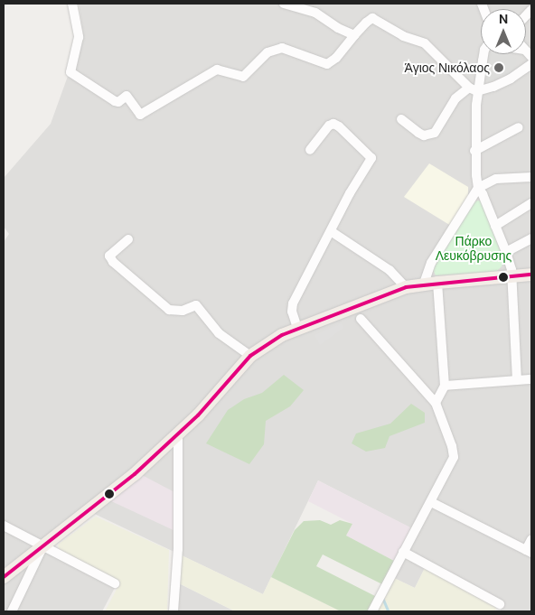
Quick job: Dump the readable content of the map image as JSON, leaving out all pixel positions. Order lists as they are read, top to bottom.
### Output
{
  "parks": ["Πάρκο Λευκόβρυσης"],
  "places": ["Άγιος Νικόλαος"],
  "north": "top"
}
